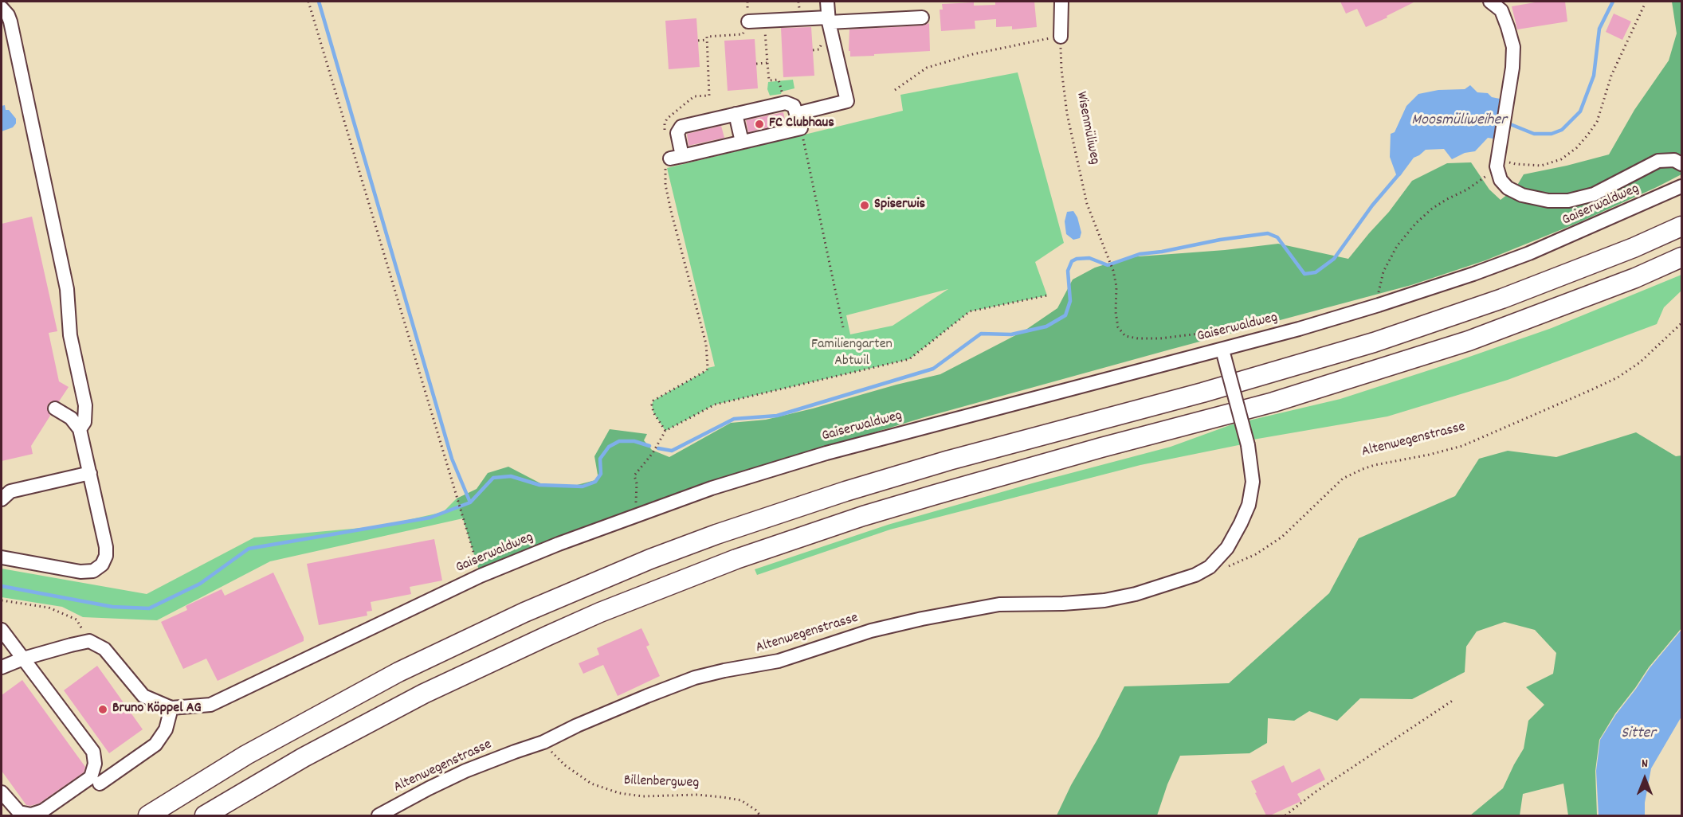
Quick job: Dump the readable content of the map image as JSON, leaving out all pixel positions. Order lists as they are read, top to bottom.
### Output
{
  "streets": {
    "street": ["Gaiserwaldweg", "Altenwegenstrasse"],
    "path": ["Wisenmüliweg", "Billenbergweg"]
  },
  "crossings": [
    ["Wisenmüliweg", "Gaiserwaldweg"],
    ["Wisenmüliweg", "Altenwegenstrasse"],
    ["Gaiserwaldweg", "Altenwegenstrasse"],
    ["Altenwegenstrasse", "Billenbergweg"]
  ],
  "water": ["Moosmüliweiher", "Sitter"],
  "parks": ["Familiengarten Abtwil"],
  "places": ["FC Clubhaus", "Spiserwis", "Bruno Köppel AG"],
  "north": "top"
}
